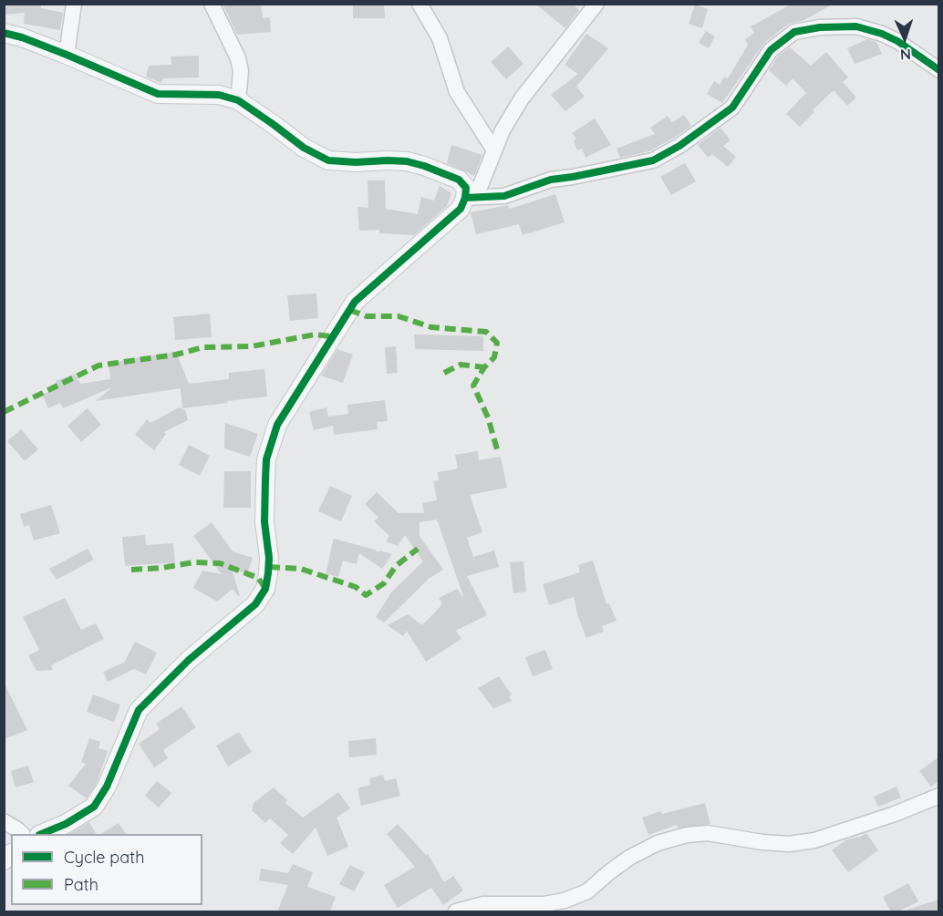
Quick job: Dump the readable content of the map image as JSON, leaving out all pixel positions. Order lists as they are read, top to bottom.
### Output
{
  "legend": ["Cycle path", "Path"],
  "north": "bottom"
}
